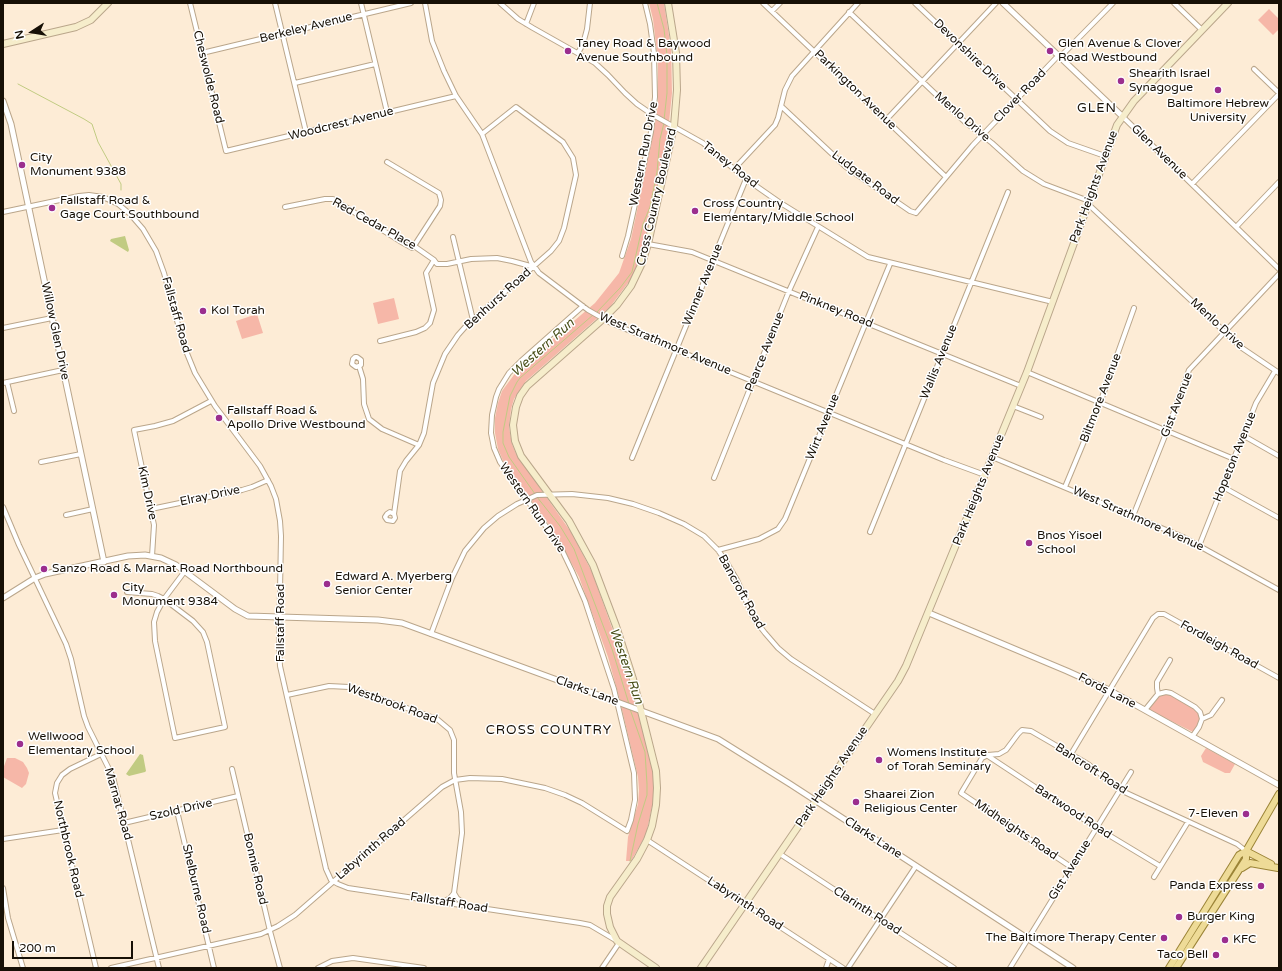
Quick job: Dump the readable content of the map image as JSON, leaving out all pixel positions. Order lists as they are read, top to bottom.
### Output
{
  "streets": {
    "main road": ["Park Heights Avenue", "Cross Country Boulevard", "Fallstaff Road"],
    "street": [
      "Berkeley Avenue",
      "Devonshire Drive",
      "Cheswolde Road",
      "Parkington Avenue",
      "Clover Road",
      "Menlo Drive",
      "Woodcrest Avenue",
      "Glen Avenue",
      "Western Run Drive",
      "Taney Road",
      "Ludgate Road",
      "Red Cedar Place",
      "Winner Avenue",
      "Benhurst Road",
      "Pinkney Road",
      "Willow Glen Drive",
      "West Strathmore Avenue",
      "Pearce Avenue",
      "Wallis Avenue",
      "Biltmore Avenue",
      "Gist Avenue",
      "Wirt Avenue",
      "Hopeton Avenue",
      "Kim Drive",
      "Elray Drive",
      "Bancroft Road",
      "Fordleigh Road",
      "Clarks Lane",
      "Fords Lane",
      "Westbrook Road",
      "Marnat Road",
      "Szold Drive",
      "Bartwood Road",
      "Midheights Road",
      "Northbrook Road",
      "Labyrinth Road",
      "Bonnie Road",
      "Shelburne Road",
      "Clarinth Road"
    ]
  },
  "crossings": [
    ["Berkeley Avenue", "Cheswolde Road"],
    ["Devonshire Drive", "Clover Road"],
    ["Devonshire Drive", "Park Heights Avenue"],
    ["Cheswolde Road", "Woodcrest Avenue"],
    ["Parkington Avenue", "Clover Road"],
    ["Clover Road", "Menlo Drive"],
    ["Clover Road", "Glen Avenue"],
    ["Clover Road", "Ludgate Road"],
    ["Menlo Drive", "Park Heights Avenue"],
    ["Menlo Drive", "Gist Avenue"],
    ["Menlo Drive", "Hopeton Avenue"],
    ["Woodcrest Avenue", "West Strathmore Avenue"],
    ["Glen Avenue", "Park Heights Avenue"],
    ["Western Run Drive", "Taney Road"],
    ["Western Run Drive", "West Strathmore Avenue"],
    ["Western Run Drive", "Bancroft Road"],
    ["Western Run Drive", "Clarks Lane"],
    ["Western Run Drive", "Labyrinth Road"],
    ["Taney Road", "Park Heights Avenue"],
    ["Taney Road", "Cross Country Boulevard"],
    ["Taney Road", "Winner Avenue"],
    ["Taney Road", "Pearce Avenue"],
    ["Taney Road", "Wallis Avenue"],
    ["Taney Road", "Wirt Avenue"],
    ["Park Heights Avenue", "Pinkney Road"],
    ["Park Heights Avenue", "West Strathmore Avenue"],
    ["Park Heights Avenue", "Bancroft Road"],
    ["Park Heights Avenue", "Clarks Lane"],
    ["Park Heights Avenue", "Fords Lane"],
    ["Park Heights Avenue", "Labyrinth Road"],
    ["Park Heights Avenue", "Clarinth Road"],
    ["Cross Country Boulevard", "Pinkney Road"],
    ["Cross Country Boulevard", "Fallstaff Road"],
    ["Cross Country Boulevard", "West Strathmore Avenue"],
    ["Cross Country Boulevard", "Bancroft Road"],
    ["Cross Country Boulevard", "Clarks Lane"],
    ["Cross Country Boulevard", "Labyrinth Road"],
    ["Winner Avenue", "Pinkney Road"],
    ["Winner Avenue", "West Strathmore Avenue"],
    ["Benhurst Road", "West Strathmore Avenue"],
    ["Pinkney Road", "Pearce Avenue"],
    ["Pinkney Road", "Wallis Avenue"],
    ["Pinkney Road", "Wirt Avenue"],
    ["Fallstaff Road", "Willow Glen Drive"],
    ["Fallstaff Road", "Kim Drive"],
    ["Fallstaff Road", "Elray Drive"],
    ["Fallstaff Road", "Clarks Lane"],
    ["Fallstaff Road", "Westbrook Road"],
    ["Fallstaff Road", "Labyrinth Road"],
    ["Willow Glen Drive", "Clarks Lane"],
    ["West Strathmore Avenue", "Pearce Avenue"],
    ["West Strathmore Avenue", "Wallis Avenue"],
    ["West Strathmore Avenue", "Biltmore Avenue"],
    ["West Strathmore Avenue", "Gist Avenue"],
    ["West Strathmore Avenue", "Wirt Avenue"],
    ["West Strathmore Avenue", "Hopeton Avenue"],
    ["Gist Avenue", "Bancroft Road"],
    ["Gist Avenue", "Clarks Lane"],
    ["Gist Avenue", "Bartwood Road"],
    ["Gist Avenue", "Midheights Road"],
    ["Wirt Avenue", "Bancroft Road"],
    ["Kim Drive", "Elray Drive"],
    ["Kim Drive", "Clarks Lane"],
    ["Bancroft Road", "Clarks Lane"],
    ["Bancroft Road", "Bartwood Road"],
    ["Bancroft Road", "Midheights Road"],
    ["Fordleigh Road", "Fords Lane"],
    ["Clarks Lane", "Marnat Road"],
    ["Westbrook Road", "Labyrinth Road"],
    ["Marnat Road", "Szold Drive"],
    ["Marnat Road", "Northbrook Road"],
    ["Marnat Road", "Labyrinth Road"],
    ["Szold Drive", "Bonnie Road"],
    ["Szold Drive", "Shelburne Road"],
    ["Bartwood Road", "Midheights Road"],
    ["Labyrinth Road", "Bonnie Road"],
    ["Labyrinth Road", "Shelburne Road"]
  ],
  "districts": ["GLEN", "CROSS COUNTRY"],
  "water": ["Western Run"],
  "places": [
    "Taney Road & Baywood Avenue Southbound",
    "Glen Avenue & Clover Road Westbound",
    "Shearith Israel Synagogue",
    "Baltimore Hebrew University",
    "City Monument 9388",
    "Fallstaff Road & Gage Court Southbound",
    "Cross Country Elementary/Middle School",
    "Kol Torah",
    "Fallstaff Road & Apollo Drive Westbound",
    "Bnos Yisoel School",
    "Sanzo Road & Marnat Road Northbound",
    "Edward A. Myerberg Senior Center",
    "City Monument 9384",
    "Wellwood Elementary School",
    "Womens Institute of Torah Seminary",
    "Shaarei Zion Religious Center",
    "7-Eleven",
    "Panda Express",
    "Burger King",
    "The Baltimore Therapy Center",
    "KFC",
    "Taco Bell"
  ],
  "scale_bar": "200 m",
  "north": "left"
}
